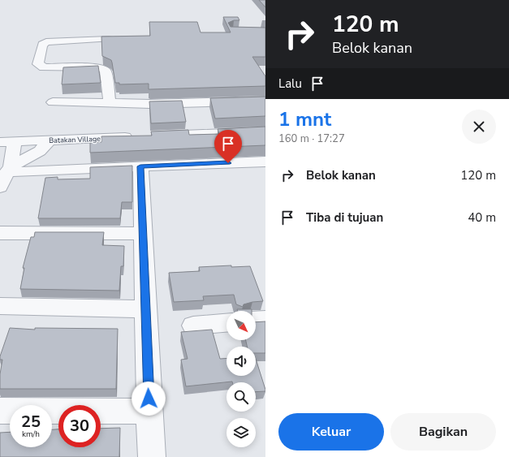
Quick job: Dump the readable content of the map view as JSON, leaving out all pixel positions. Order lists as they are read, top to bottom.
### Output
{
  "streets": {
    "street": ["Batakan Village"]
  },
  "north": "bottom right",
  "page": {
    "turn": ["120 m", "Belok kanan"],
    "then": "Lalu",
    "heading": ["1 mnt", "160 m · 17:27"],
    "list": [
      {
        "name": "Belok kanan",
        "value": "120 m"
      },
      {
        "name": "Tiba di tujuan",
        "value": "40 m"
      }
    ],
    "speed": "25 km/h",
    "limit": "30",
    "buttons": ["Keluar", "Bagikan"]
  }
}
